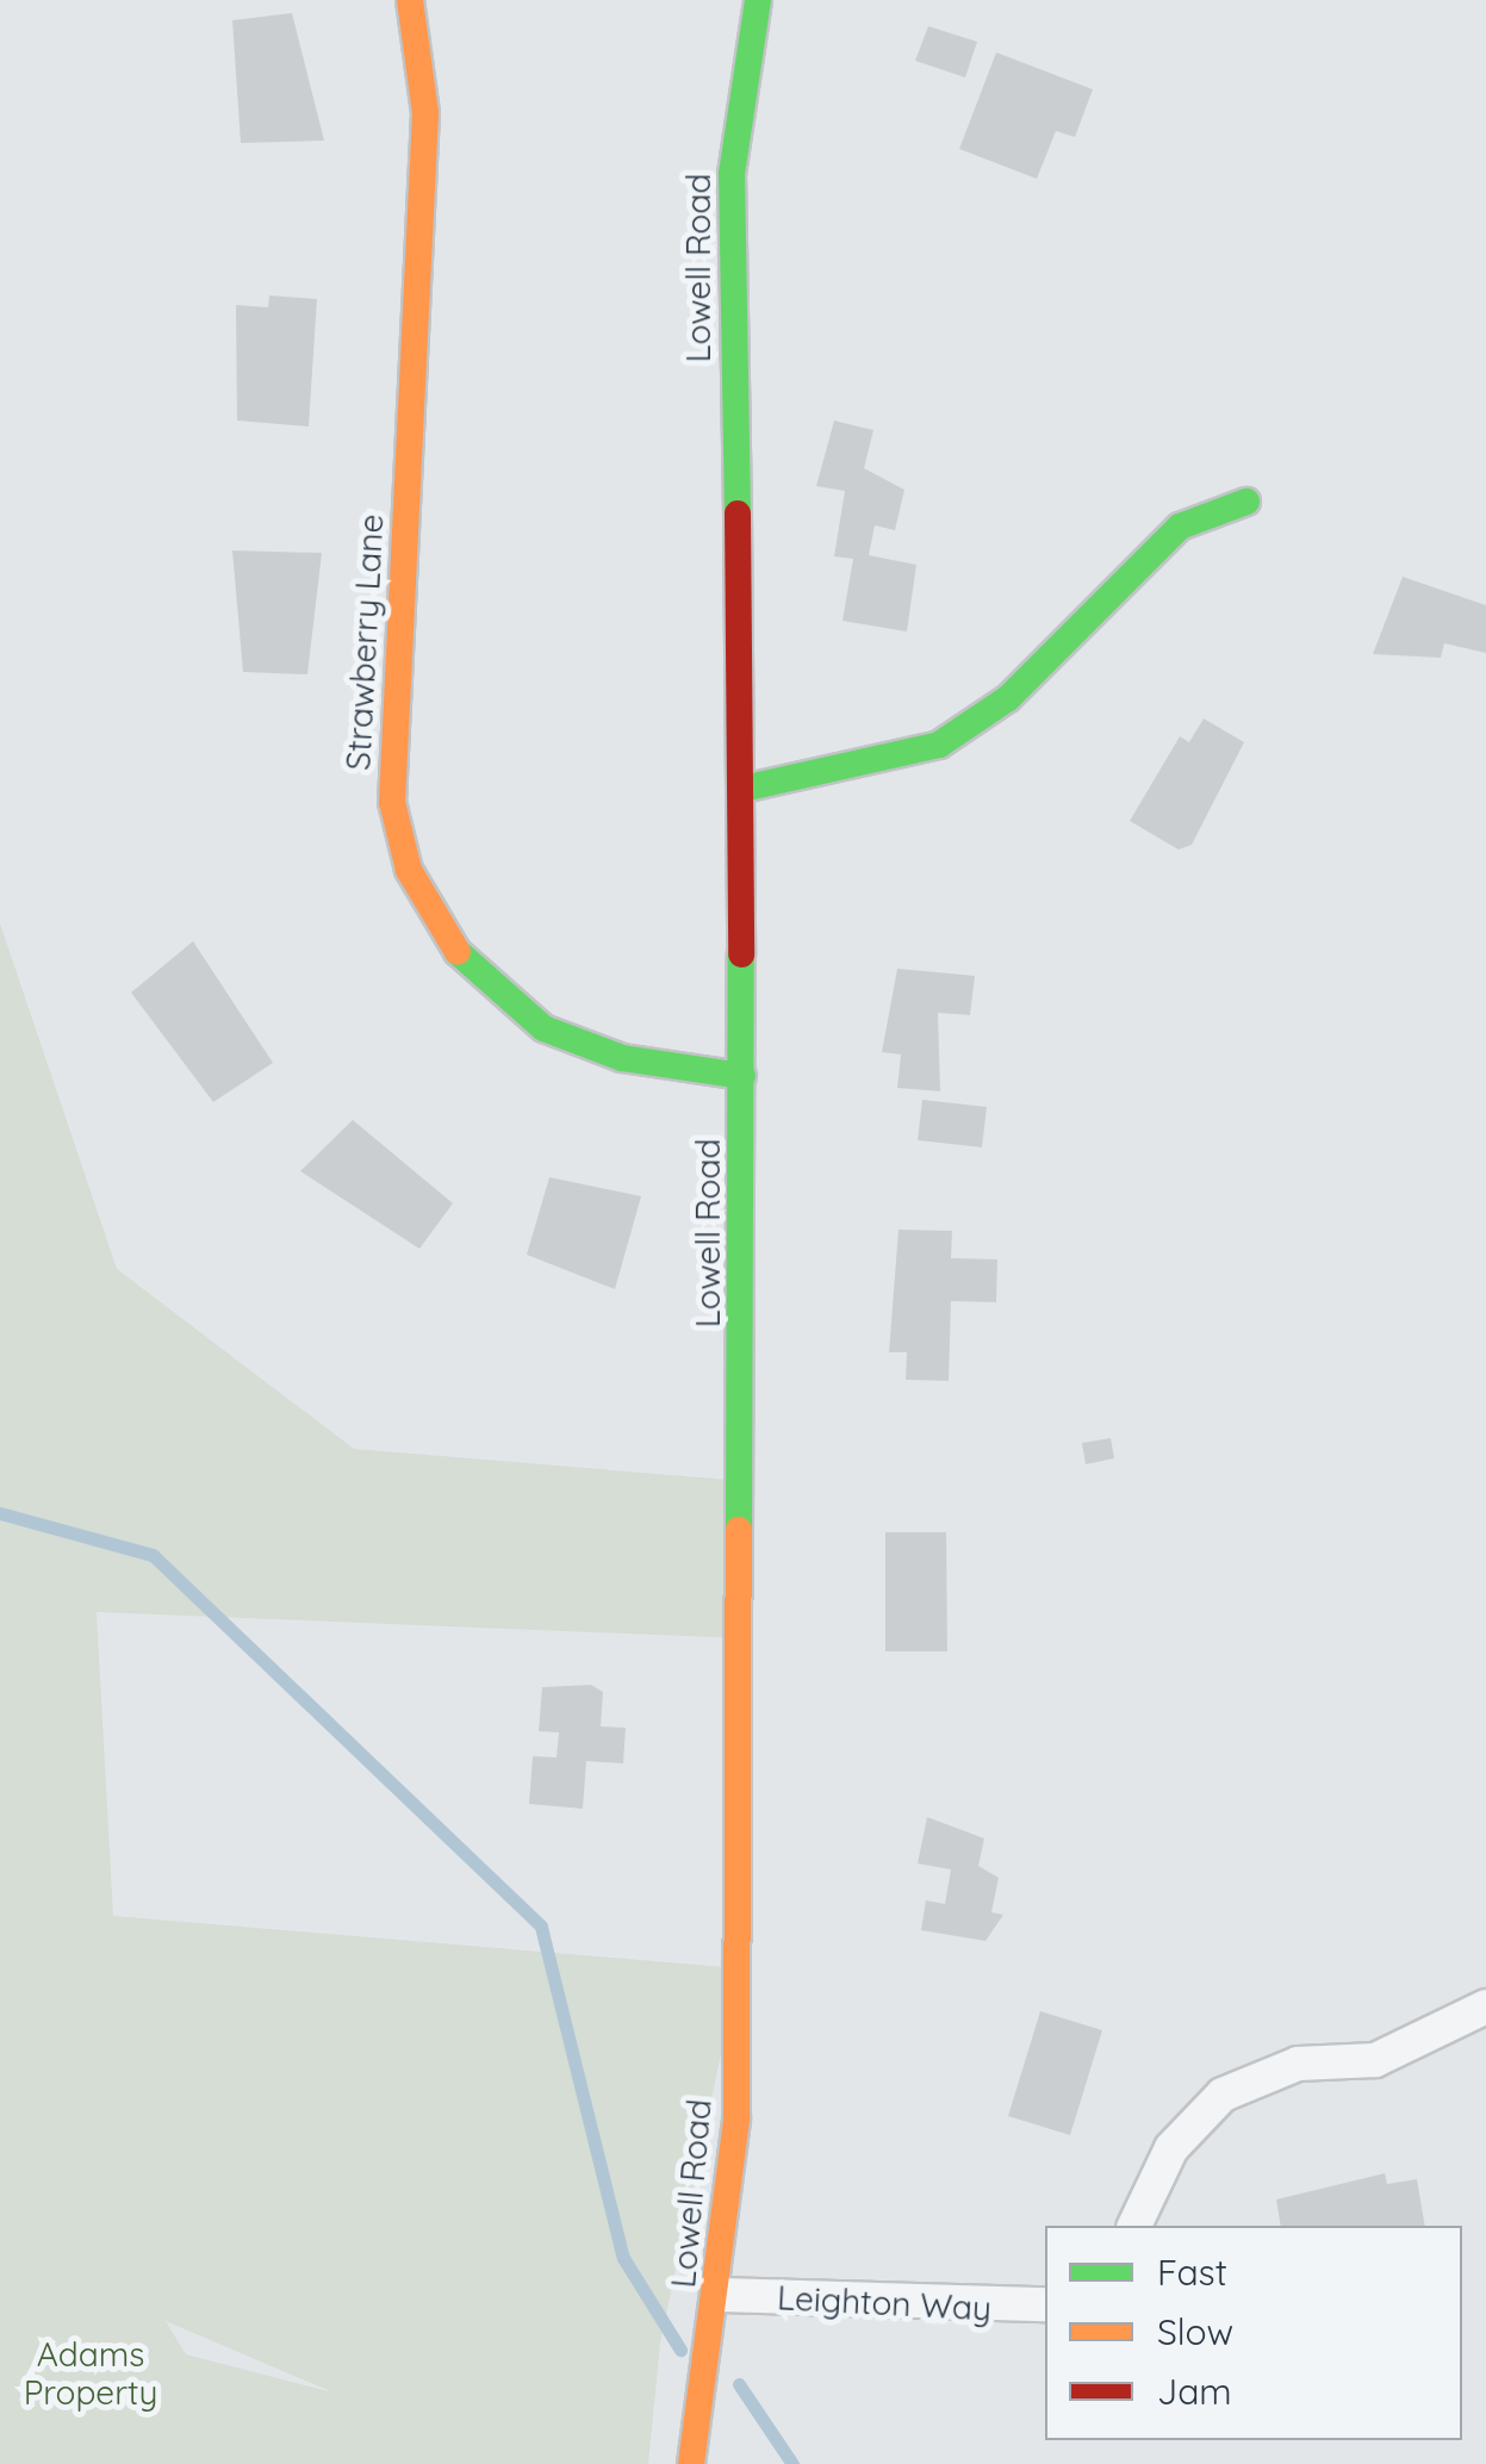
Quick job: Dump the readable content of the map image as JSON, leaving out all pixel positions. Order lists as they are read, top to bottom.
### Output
{
  "streets": {
    "street": ["Lowell Road", "Strawberry Lane", "Leighton Way"]
  },
  "crossings": [
    ["Lowell Road", "Strawberry Lane"],
    ["Lowell Road", "Leighton Way"]
  ],
  "parks": ["Adams Property"],
  "legend": ["Fast", "Slow", "Jam"]
}
